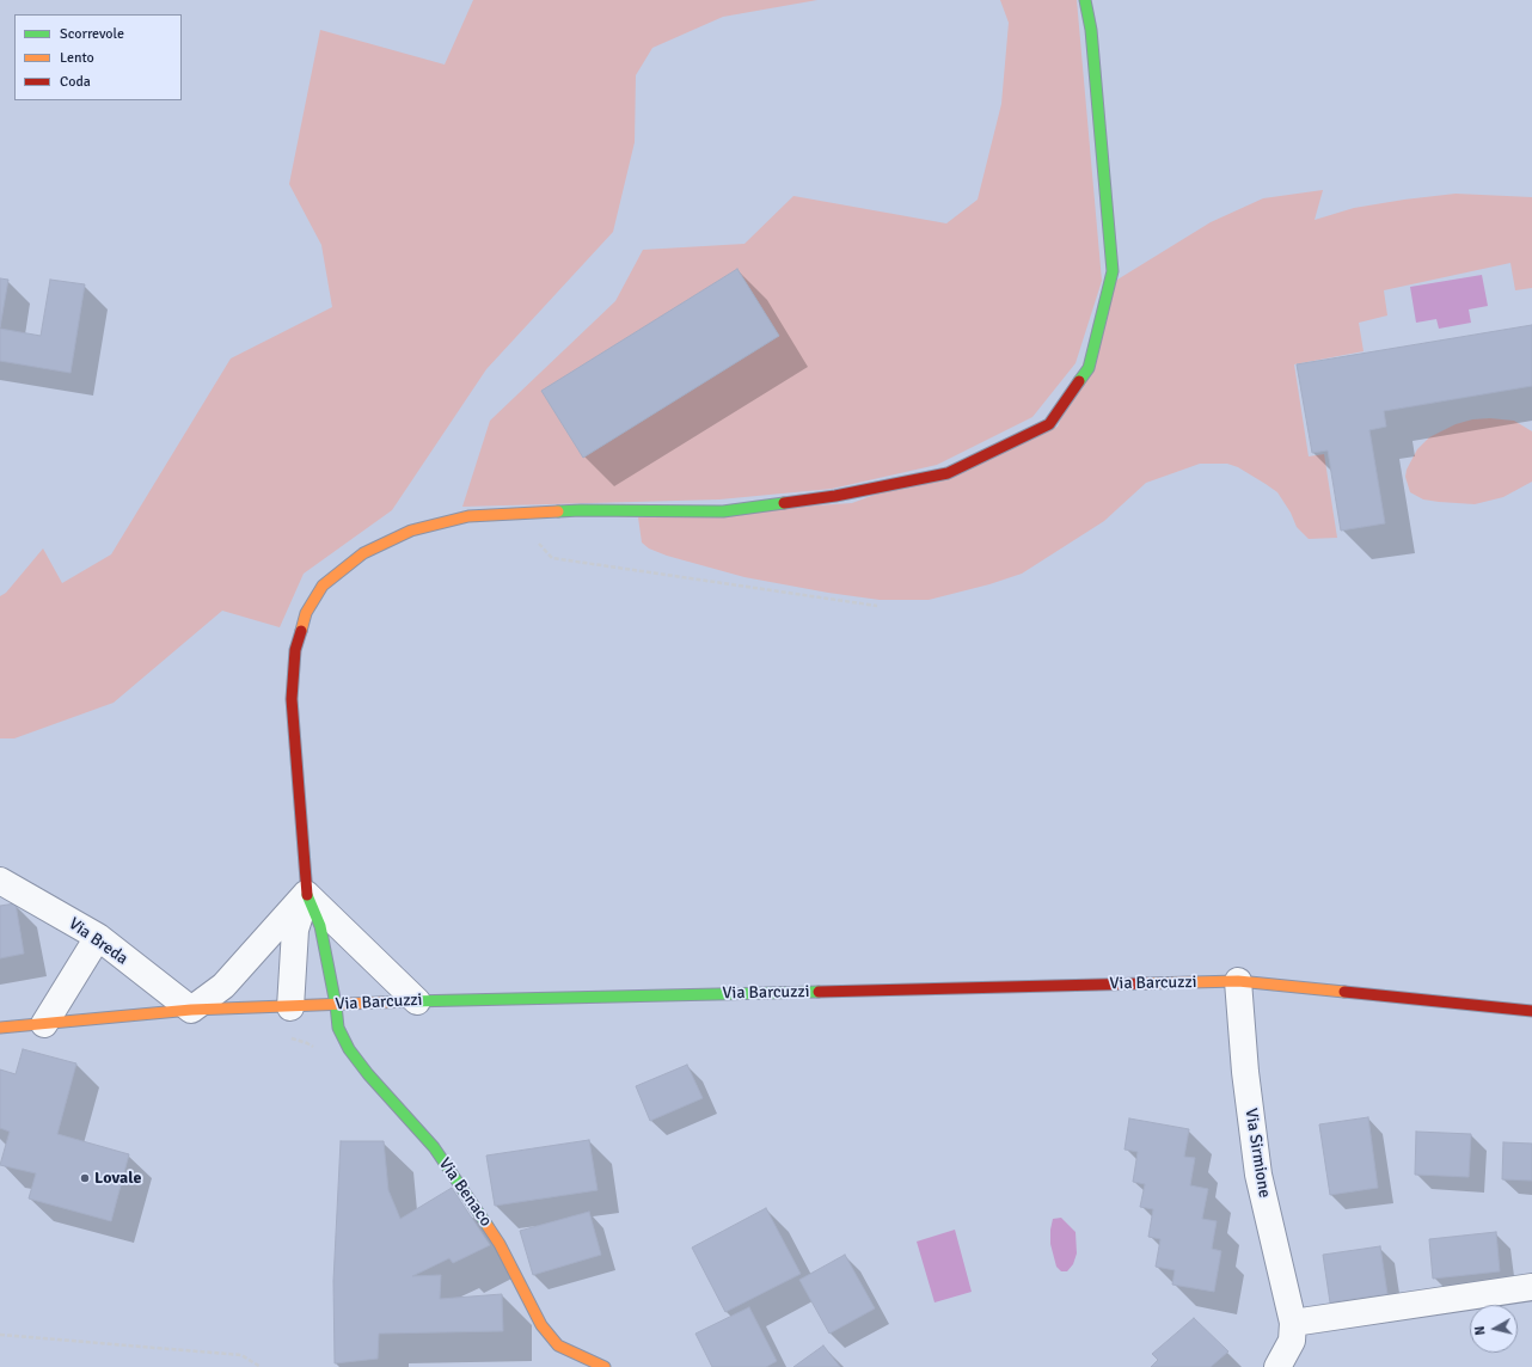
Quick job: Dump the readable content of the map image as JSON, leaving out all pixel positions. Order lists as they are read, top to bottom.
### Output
{
  "streets": {
    "street": [
      "Via Breda",
      "Via Barcuzzi",
      "Via Sirmione",
      "Via Benaco"
    ]
  },
  "crossings": [
    ["Via Breda", "Via Barcuzzi"],
    ["Via Barcuzzi", "Via Sirmione"],
    ["Via Barcuzzi", "Via Benaco"]
  ],
  "places": ["Lovale"],
  "legend": ["Scorrevole", "Lento", "Coda"],
  "north": "left"
}
